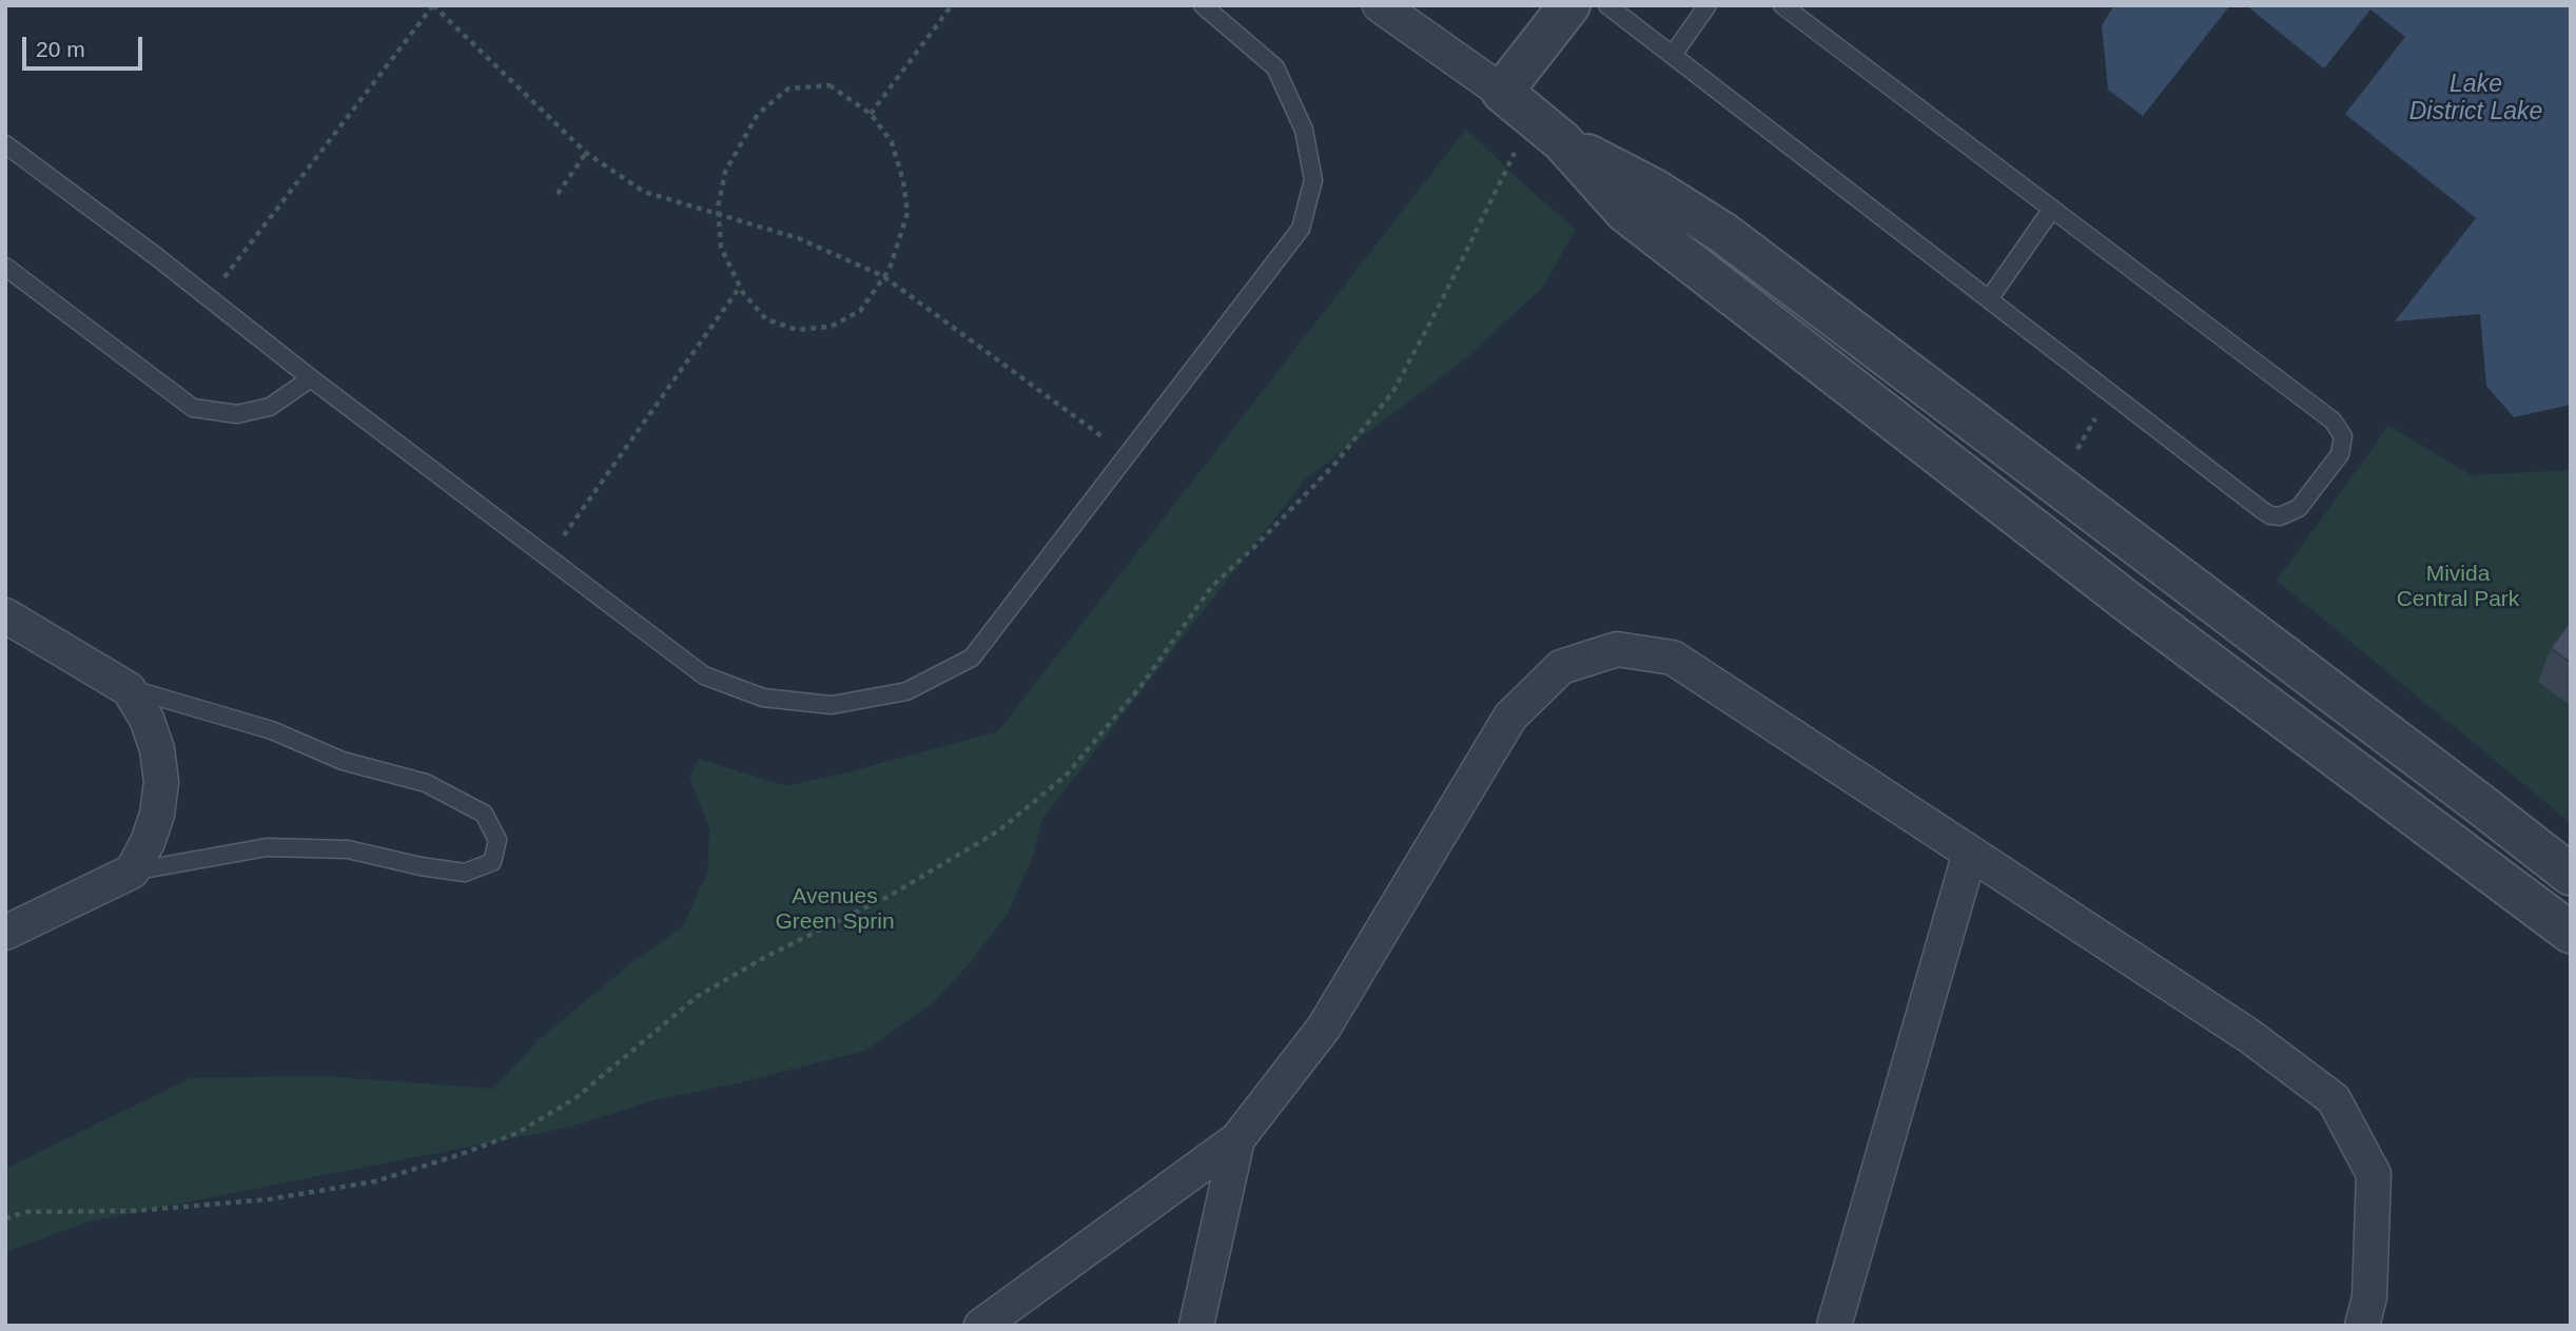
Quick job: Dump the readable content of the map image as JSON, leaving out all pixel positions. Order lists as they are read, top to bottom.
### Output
{
  "water": ["Lake District Lake"],
  "parks": ["Mivida Central Park", "Avenues Green Sprin"],
  "scale_bar": "20 m"
}
